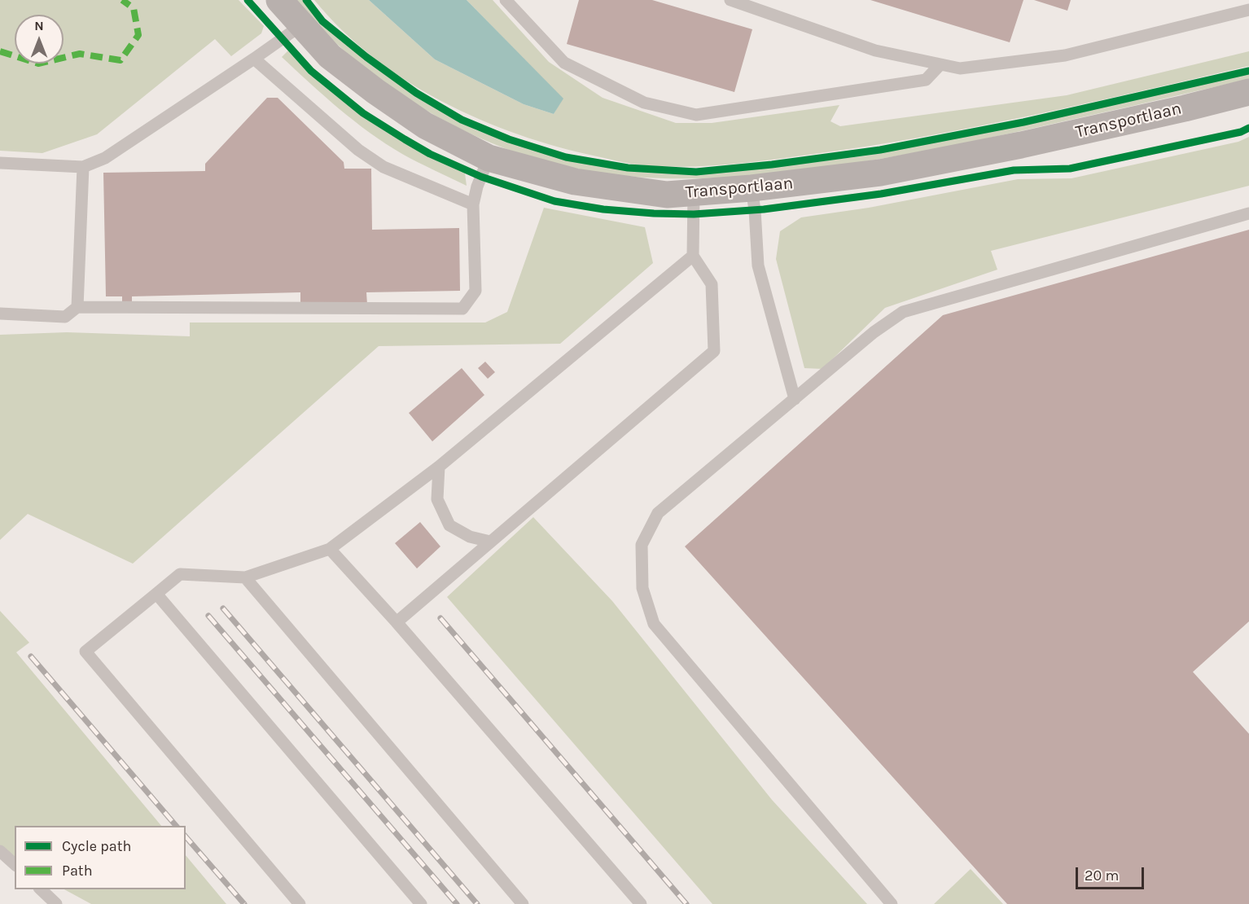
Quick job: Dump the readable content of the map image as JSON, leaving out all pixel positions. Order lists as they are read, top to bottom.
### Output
{
  "streets": {
    "street": ["Transportlaan"]
  },
  "legend": ["Cycle path", "Path"],
  "scale_bar": "20 m",
  "north": "top"
}
